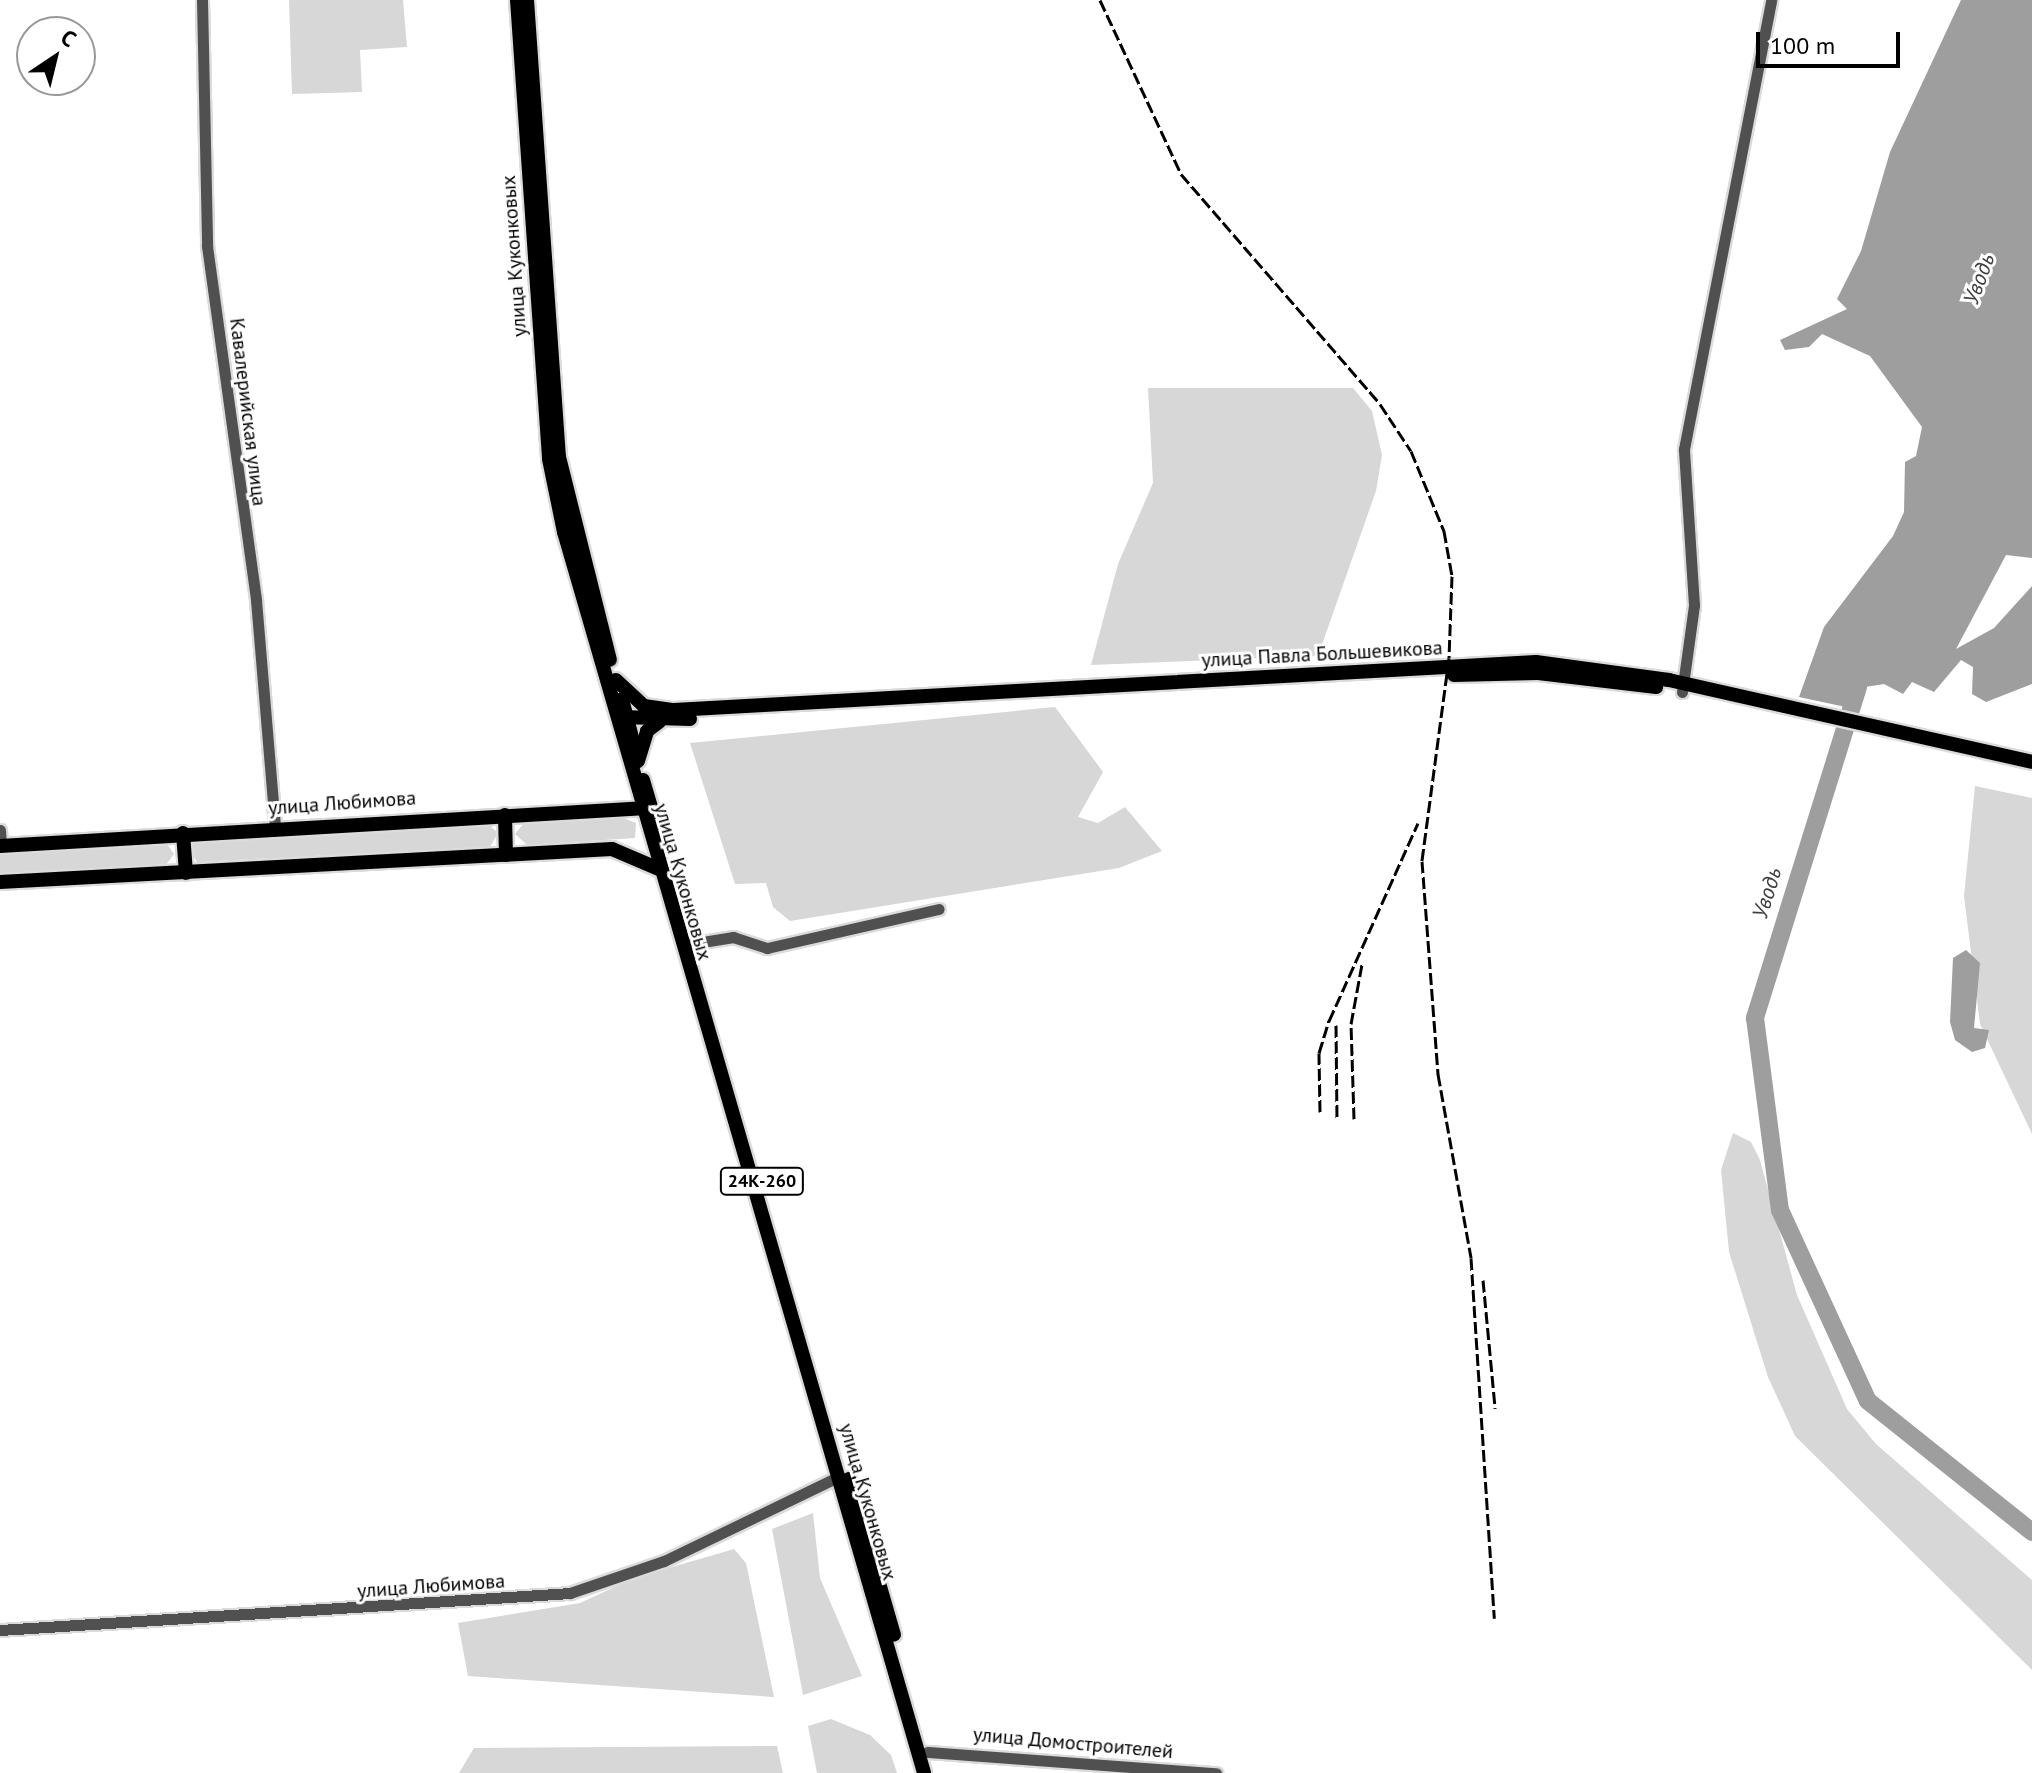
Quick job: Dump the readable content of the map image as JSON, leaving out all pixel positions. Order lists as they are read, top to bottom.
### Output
{
  "streets": {
    "main road": [
      "улица Куконковых",
      "улица Павла Большевикова",
      "улица Любимова",
      "24К-260"
    ],
    "street": ["Кавалерийская улица", "улица Домостроителей"]
  },
  "crossings": [
    ["улица Куконковых", "улица Павла Большевикова"],
    ["улица Куконковых", "улица Любимова"],
    ["улица Куконковых", "24К-260"],
    ["улица Куконковых", "улица Домостроителей"],
    ["Кавалерийская улица", "улица Любимова"],
    ["24К-260", "улица Домостроителей"]
  ],
  "water": ["Уводь"],
  "scale_bar": "100 m",
  "north": "top right"
}
